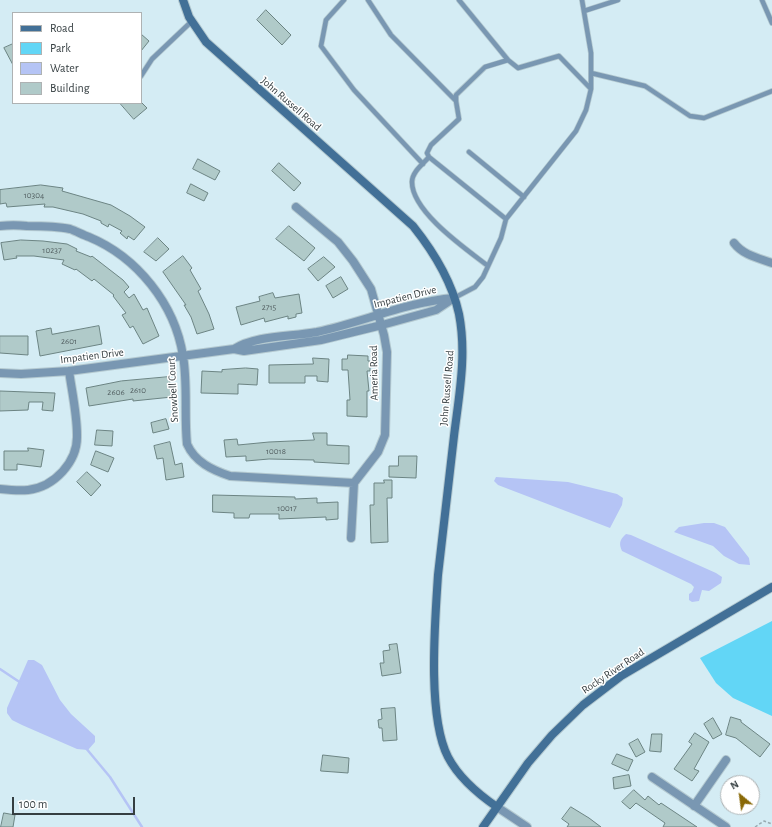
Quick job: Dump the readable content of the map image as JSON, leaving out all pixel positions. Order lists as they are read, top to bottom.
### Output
{
  "streets": {
    "street": [
      "John Russell Road",
      "Impatien Drive",
      "Ameria Road",
      "Snowbell Court",
      "Rocky River Road"
    ]
  },
  "crossings": [
    ["John Russell Road", "Impatien Drive"],
    ["John Russell Road", "Rocky River Road"],
    ["Impatien Drive", "Ameria Road"],
    ["Impatien Drive", "Snowbell Court"],
    ["Ameria Road", "Snowbell Court"]
  ],
  "house_numbers": [
    "10304",
    "10237",
    "2715",
    "2601",
    "2610",
    "2606",
    "10018",
    "10017"
  ],
  "legend": [
    "Road",
    "Park",
    "Water",
    "Building"
  ],
  "scale_bar": "100 m",
  "north": "top left"
}
